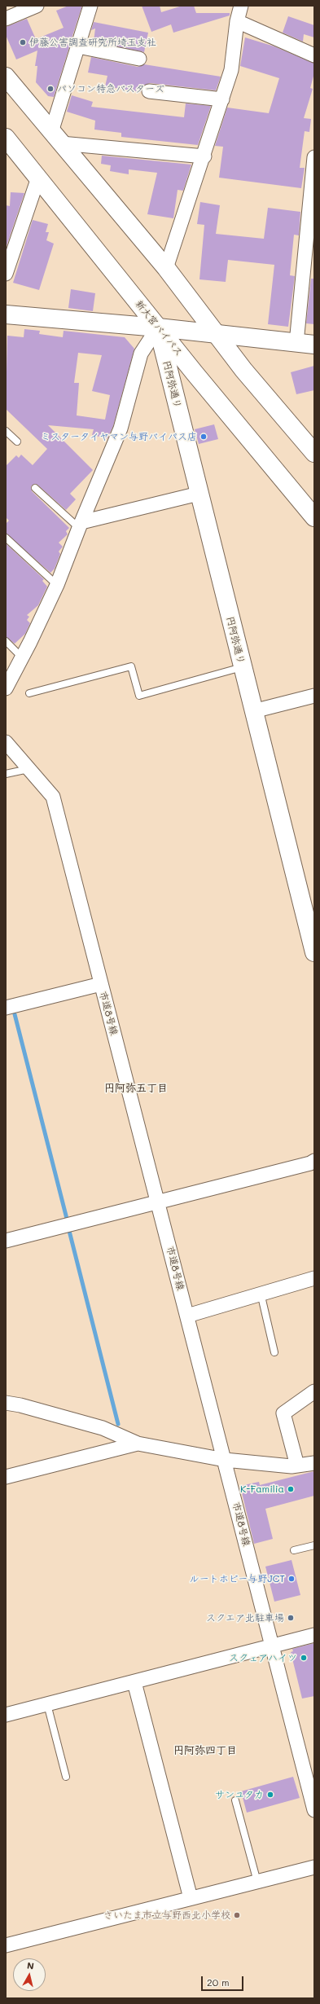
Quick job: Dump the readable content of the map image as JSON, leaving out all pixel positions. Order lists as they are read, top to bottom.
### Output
{
  "streets": {
    "main road": ["新大宮バイパス", "円阿弥通り"],
    "street": ["市道8号線"]
  },
  "crossings": [
    ["新大宮バイパス", "円阿弥通り"]
  ],
  "districts": ["円阿弥五丁目", "円阿弥四丁目"],
  "places": [
    "伊藤公害調査研究所埼玉支社",
    "パソコン特急バスターズ",
    "ミスタータイヤマン与野バイパス店",
    "K-Familia",
    "ルートホビー与野JCT",
    "スクエア北駐車場",
    "スクェアハイツ",
    "サンユタカ",
    "さいたま市立与野西北小学校"
  ],
  "scale_bar": "20 m",
  "north": "top"
}
